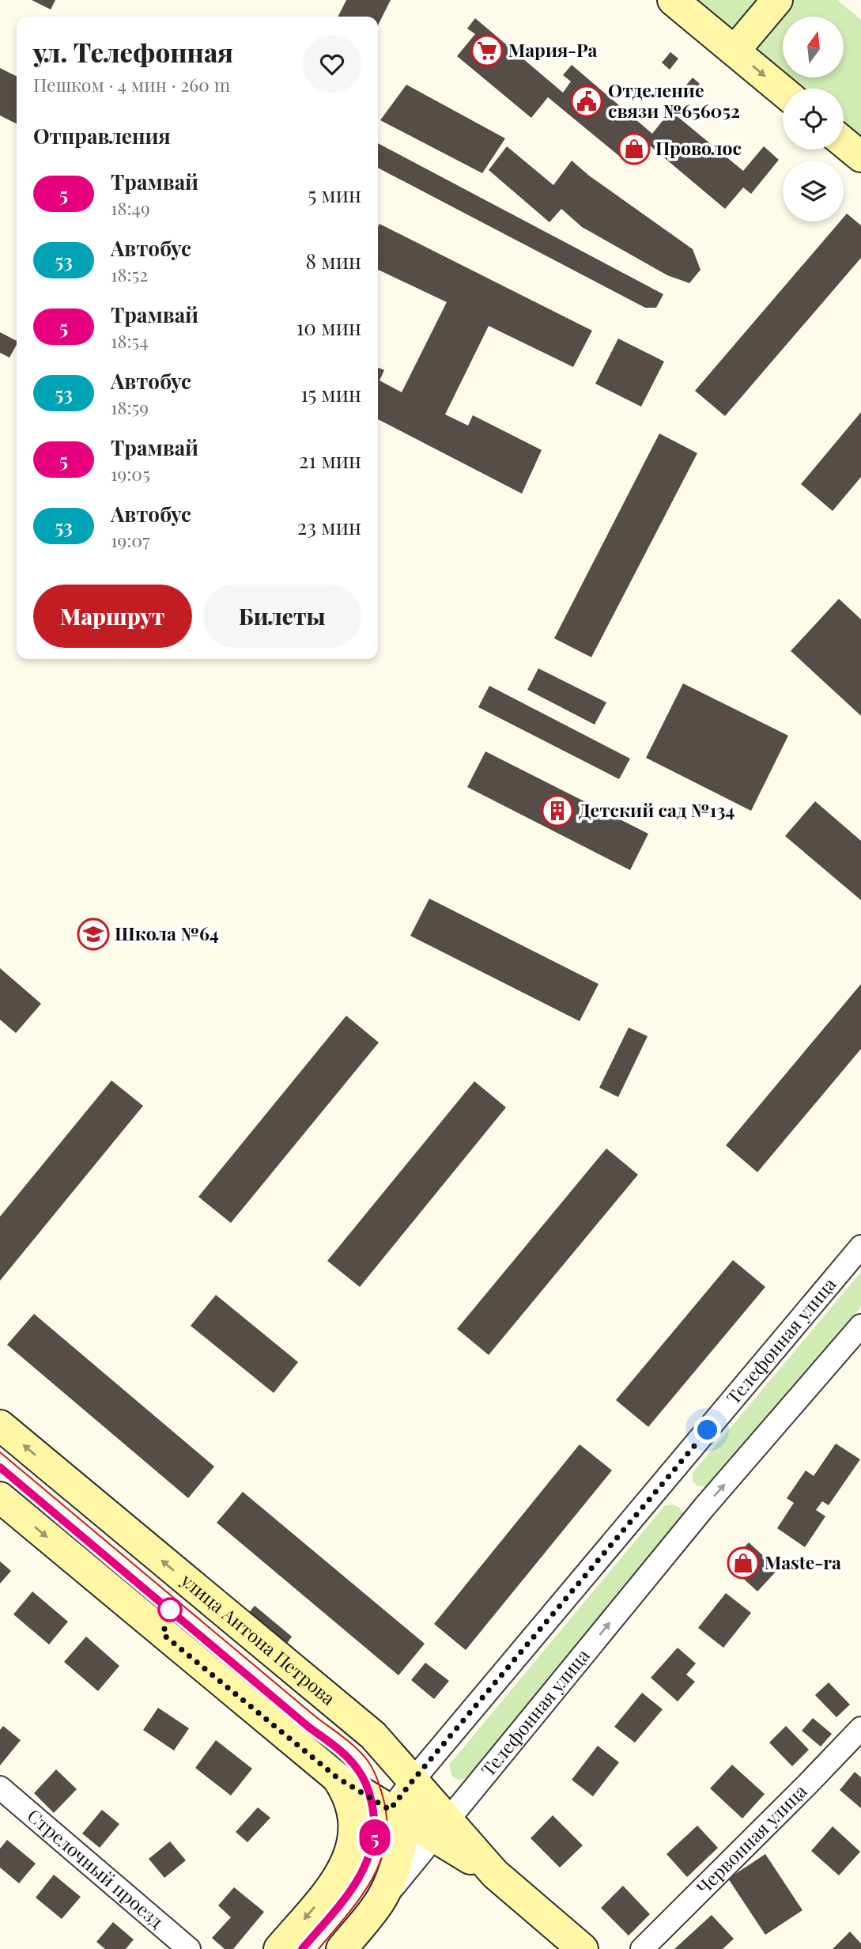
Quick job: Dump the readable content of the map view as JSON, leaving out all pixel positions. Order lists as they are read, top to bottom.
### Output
{
  "streets": {
    "main road": ["Телефонная улица", "улица Антона Петрова"],
    "street": ["Червонная улица", "Стрелочный проезд"]
  },
  "crossings": [
    ["Телефонная улица", "улица Антона Петрова"]
  ],
  "places": {
    "supermarket": ["Мария-Ра"],
    "public building": ["Отделение связи №656052"],
    "shop": ["Проволос", "Maste-ra"],
    "building": ["Детский сад №134"],
    "school or university": ["Школа №64"]
  },
  "lines": ["tram line 5"],
  "north": "top",
  "page": {
    "on_map": "5",
    "heading": [
      ["ул. Телефонная", "Пешком · 4 мин · 260 m"],
      "Отправления"
    ],
    "list": [
      {
        "mark": "5",
        "name": "Трамвай",
        "note": "18:49",
        "value": "5 мин"
      },
      {
        "mark": "53",
        "name": "Автобус",
        "note": "18:52",
        "value": "8 мин"
      },
      {
        "mark": "5",
        "name": "Трамвай",
        "note": "18:54",
        "value": "10 мин"
      },
      {
        "mark": "53",
        "name": "Автобус",
        "note": "18:59",
        "value": "15 мин"
      },
      {
        "mark": "5",
        "name": "Трамвай",
        "note": "19:05",
        "value": "21 мин"
      },
      {
        "mark": "53",
        "name": "Автобус",
        "note": "19:07",
        "value": "23 мин"
      }
    ],
    "buttons": ["Маршрут", "Билеты"]
  }
}
